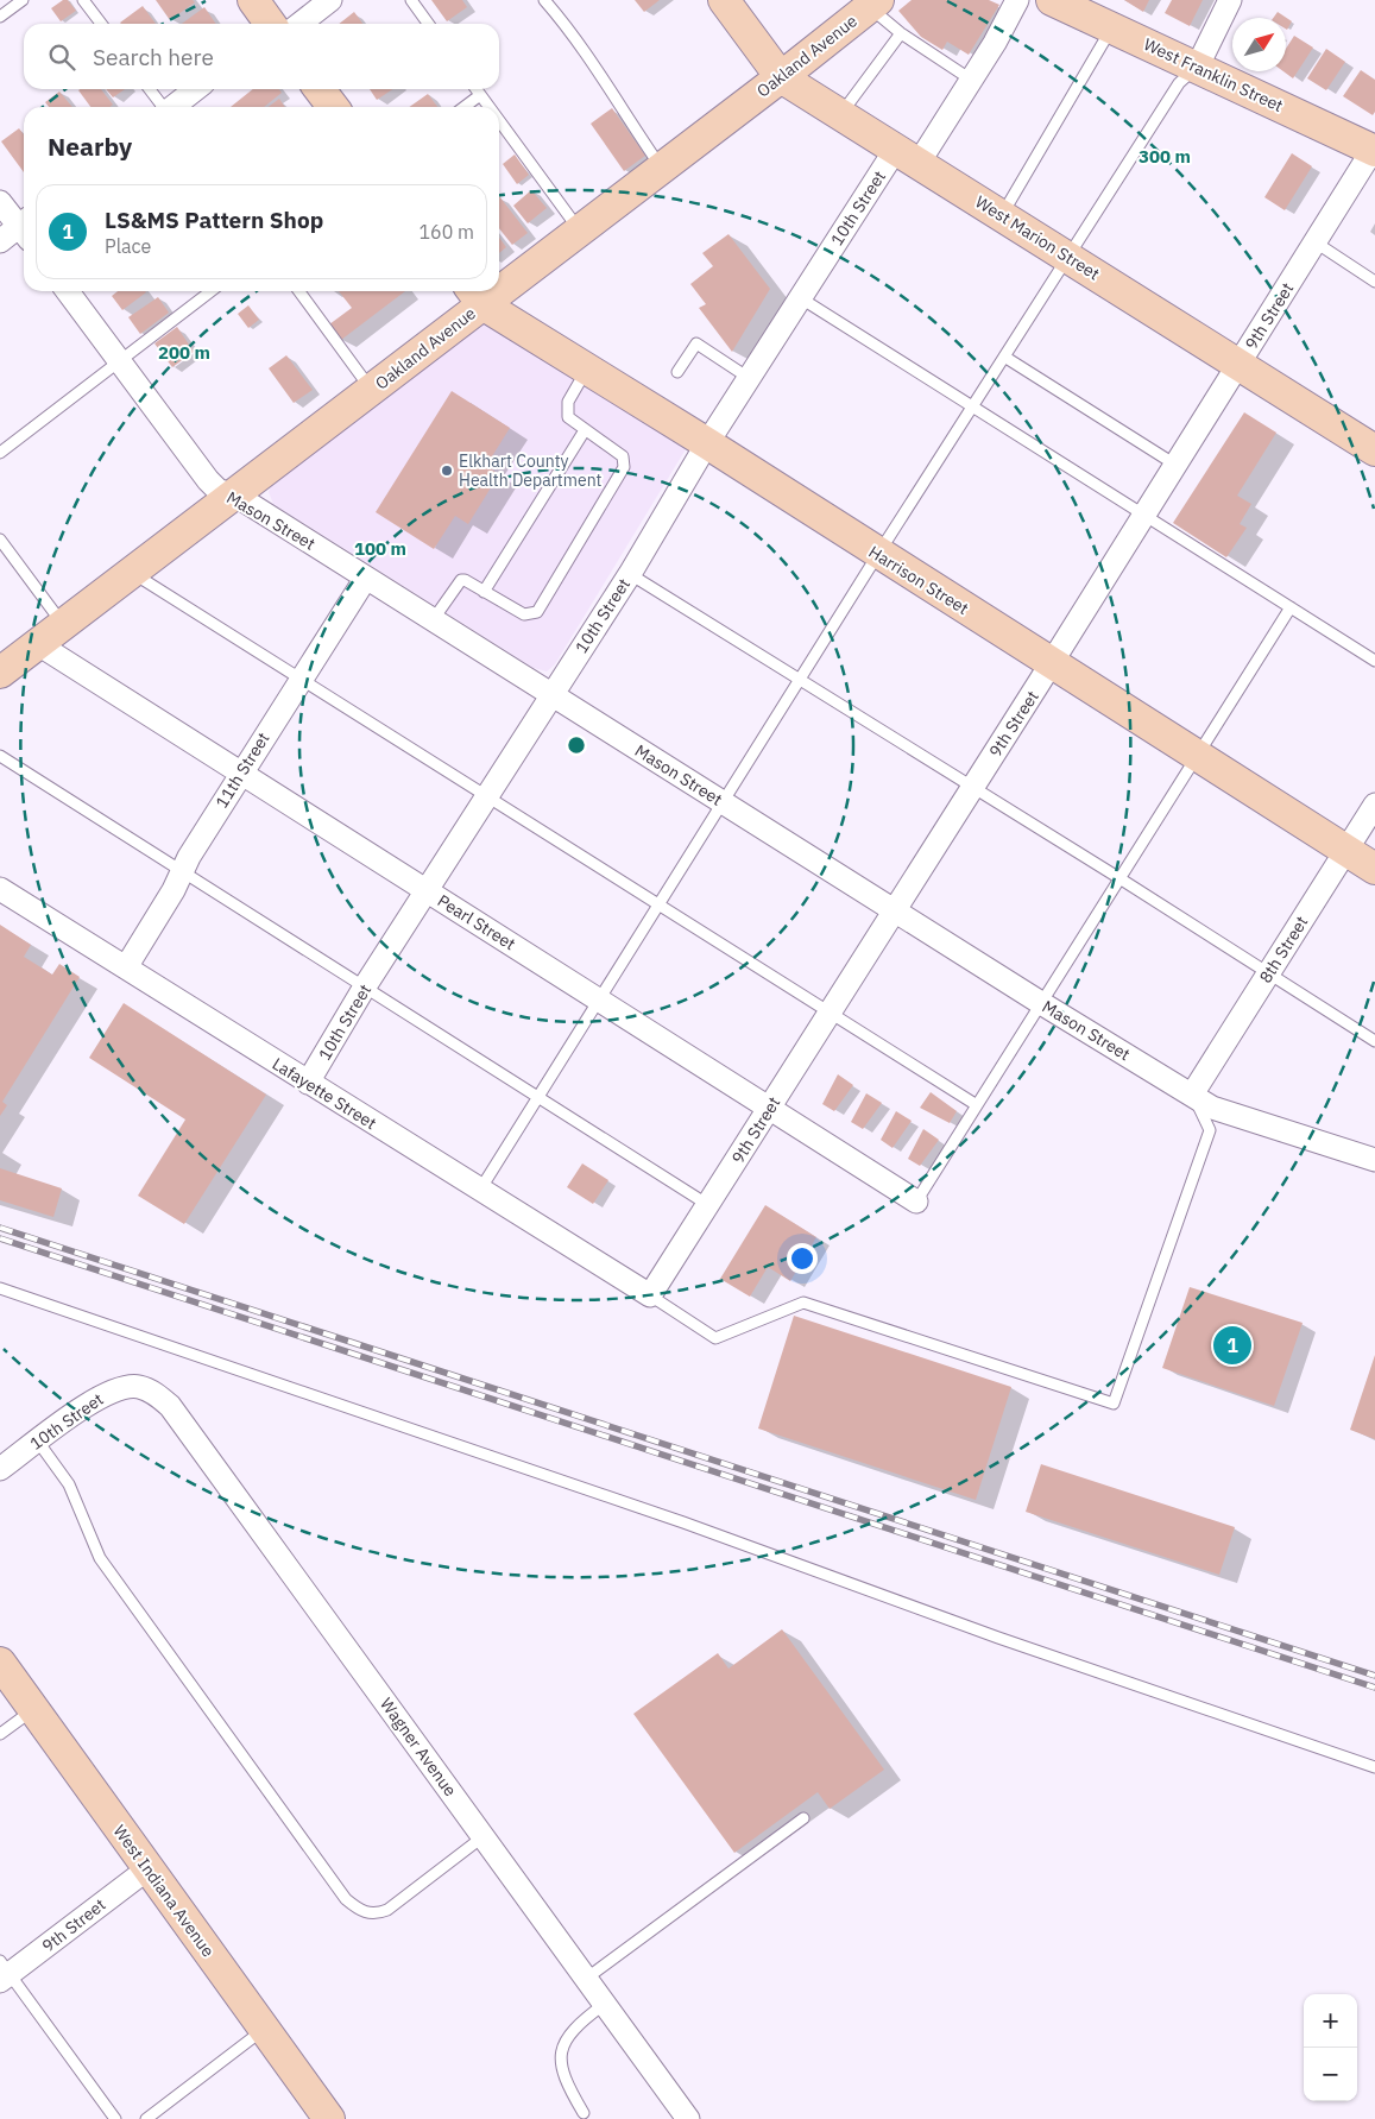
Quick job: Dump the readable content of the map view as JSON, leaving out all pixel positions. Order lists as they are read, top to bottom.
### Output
{
  "streets": {
    "street": [
      "Oakland Avenue",
      "West Franklin Street",
      "10th Street",
      "West Marion Street",
      "9th Street",
      "Mason Street",
      "Harrison Street",
      "11th Street",
      "Pearl Street",
      "8th Street",
      "Lafayette Street",
      "Wagner Avenue",
      "West Indiana Avenue"
    ]
  },
  "crossings": [
    ["Oakland Avenue", "West Marion Street"],
    ["Oakland Avenue", "Mason Street"],
    ["Oakland Avenue", "Harrison Street"],
    ["Oakland Avenue", "Pearl Street"],
    ["West Franklin Street", "9th Street"],
    ["10th Street", "West Marion Street"],
    ["10th Street", "Mason Street"],
    ["10th Street", "Harrison Street"],
    ["10th Street", "Pearl Street"],
    ["10th Street", "Lafayette Street"],
    ["10th Street", "Wagner Avenue"],
    ["West Marion Street", "9th Street"],
    ["9th Street", "Mason Street"],
    ["9th Street", "Harrison Street"],
    ["9th Street", "Pearl Street"],
    ["9th Street", "Lafayette Street"],
    ["9th Street", "West Indiana Avenue"],
    ["Mason Street", "11th Street"],
    ["Mason Street", "8th Street"],
    ["Harrison Street", "8th Street"],
    ["11th Street", "Pearl Street"],
    ["11th Street", "Lafayette Street"]
  ],
  "places": ["Elkhart County Health Department"],
  "north": "top right",
  "page": {
    "search": "Search here",
    "heading": "Nearby",
    "list": [
      {
        "mark": "1",
        "name": "LS&MS Pattern Shop",
        "note": "Place",
        "value": "160 m"
      }
    ],
    "pins": "1",
    "map_buttons": ["+", "−"]
  },
  "rings": ["300 m", "200 m", "100 m"]
}
